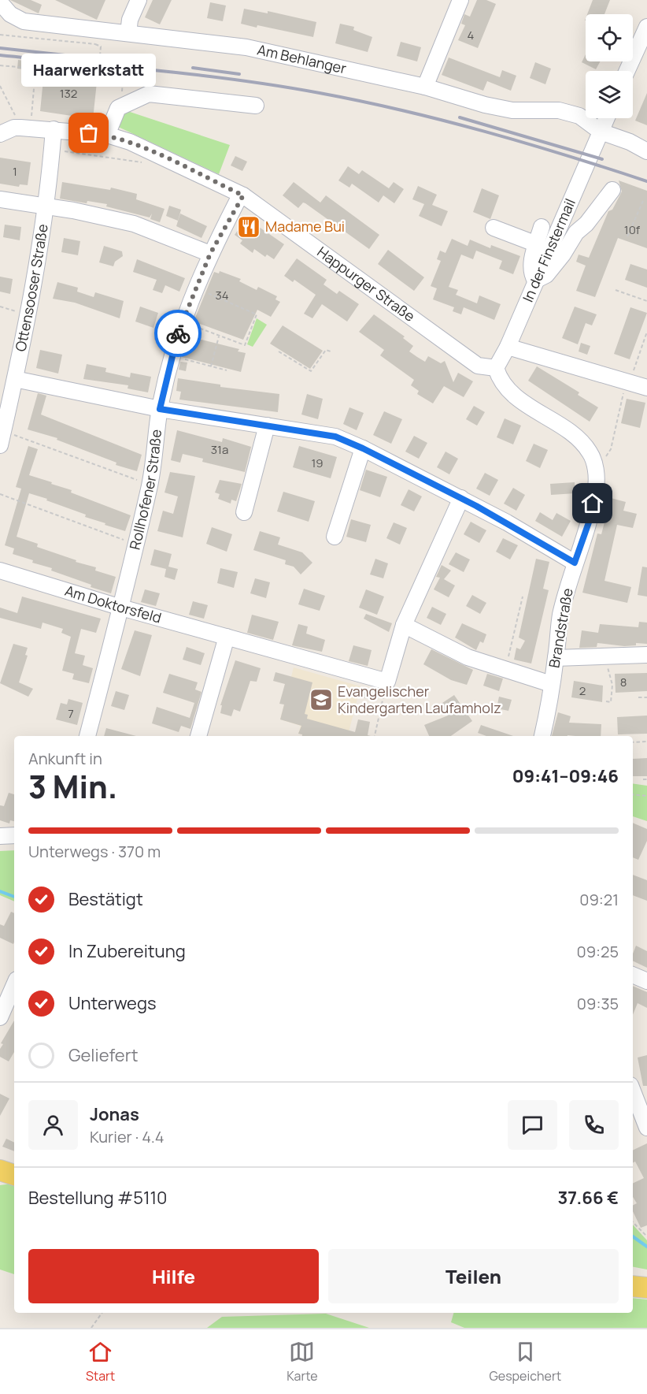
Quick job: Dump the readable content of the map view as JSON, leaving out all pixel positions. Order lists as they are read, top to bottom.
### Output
{
  "streets": {
    "street": [
      "Am Behlanger",
      "In der Finstermail",
      "Happurger Straße",
      "Ottensooser Straße",
      "Rollhofener Straße",
      "Am Doktorsfeld",
      "Brandstraße"
    ]
  },
  "crossings": [
    ["Am Behlanger", "In der Finstermail"],
    ["In der Finstermail", "Happurger Straße"],
    ["In der Finstermail", "Brandstraße"],
    ["Happurger Straße", "Ottensooser Straße"],
    ["Happurger Straße", "Rollhofener Straße"],
    ["Happurger Straße", "Brandstraße"],
    ["Rollhofener Straße", "Am Doktorsfeld"]
  ],
  "places": {
    "other": ["Haarwerkstatt"],
    "restaurant": ["Madame Bui"],
    "school or university": ["Evangelischer Kindergarten Laufamholz"]
  },
  "house_numbers": [
    "4",
    "132",
    "1",
    "10f",
    "34",
    "31a",
    "19",
    "8",
    "2",
    "7"
  ],
  "page": {
    "bubble": "Haarwerkstatt",
    "heading": ["3 Min.", "Ankunft in", "09:41–09:46"],
    "panel": [
      "Jonas",
      "Kurier · 4.4",
      "Bestellung #5110",
      "37.66 €"
    ],
    "bar": "Unterwegs · 370 m",
    "list": [
      ["Bestätigt", "09:21"],
      ["In Zubereitung", "09:25"],
      ["Unterwegs", "09:35"],
      "Geliefert"
    ],
    "buttons": ["Hilfe", "Teilen"],
    "tabs": ["Start", "Karte", "Gespeichert"]
  }
}
